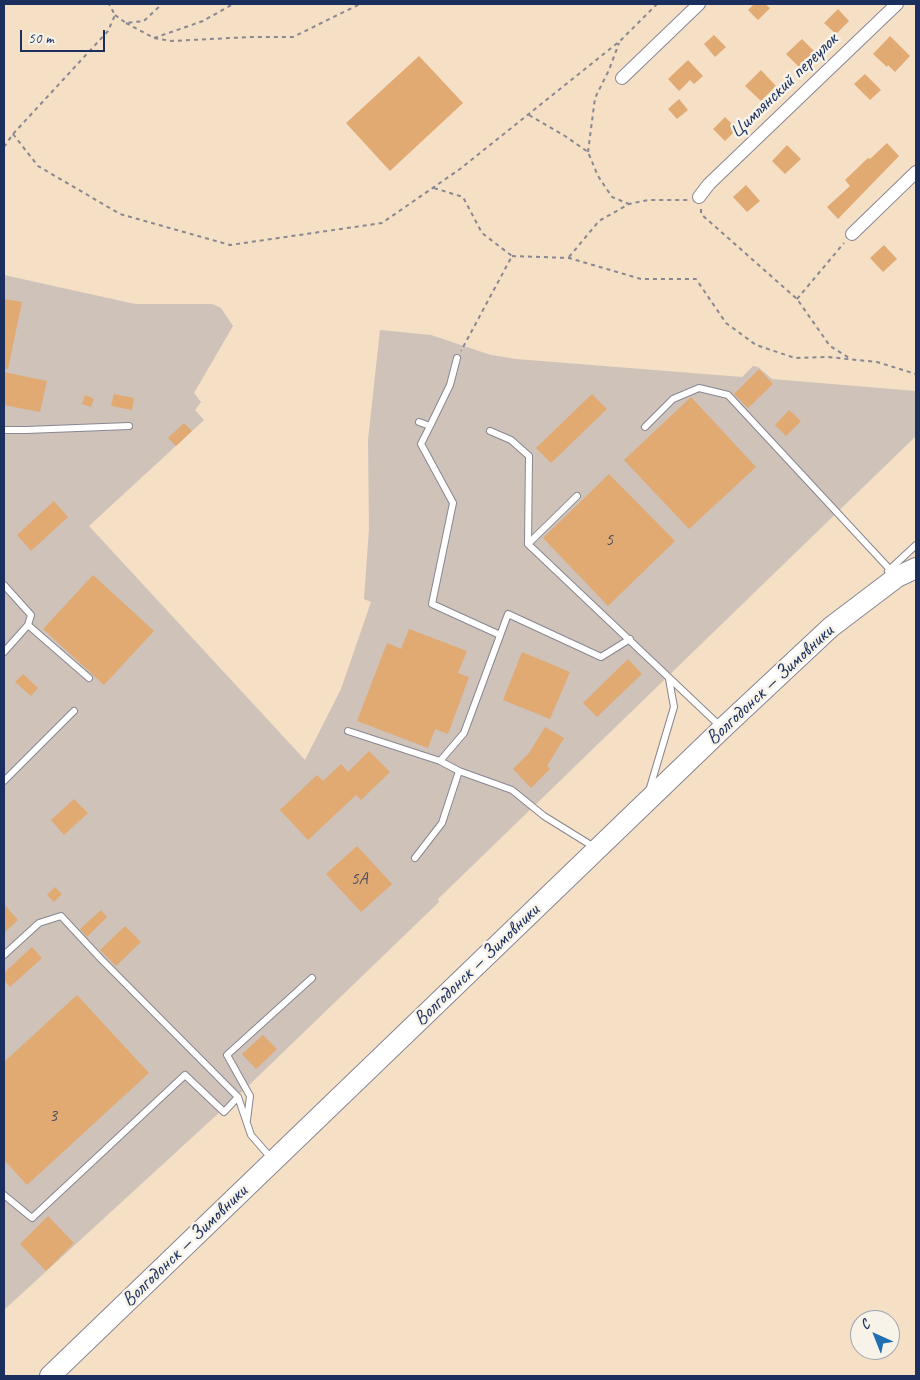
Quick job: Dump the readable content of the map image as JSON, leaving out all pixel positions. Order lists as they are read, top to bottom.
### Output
{
  "streets": {
    "main road": ["Волгодонск — Зимовники"],
    "street": ["Цимлянский переулок"]
  },
  "house_numbers": ["5", "5А", "3"],
  "scale_bar": "50 m",
  "north": "top left"
}
